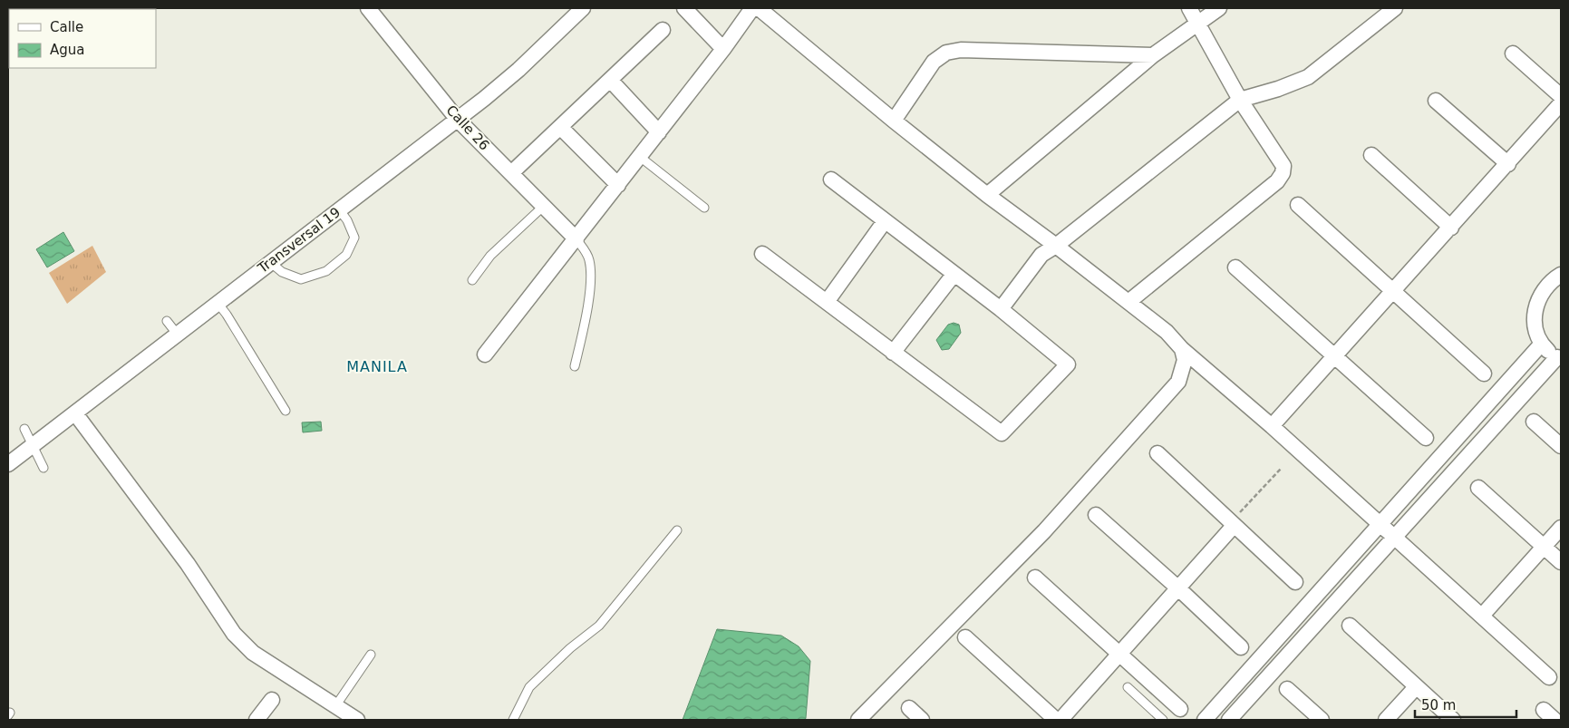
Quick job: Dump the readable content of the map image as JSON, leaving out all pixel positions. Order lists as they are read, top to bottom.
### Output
{
  "streets": {
    "street": ["Calle 26", "Transversal 19"]
  },
  "crossings": [
    ["Calle 26", "Transversal 19"]
  ],
  "districts": ["MANILA"],
  "legend": ["Calle", "Agua"],
  "scale_bar": "50 m"
}
